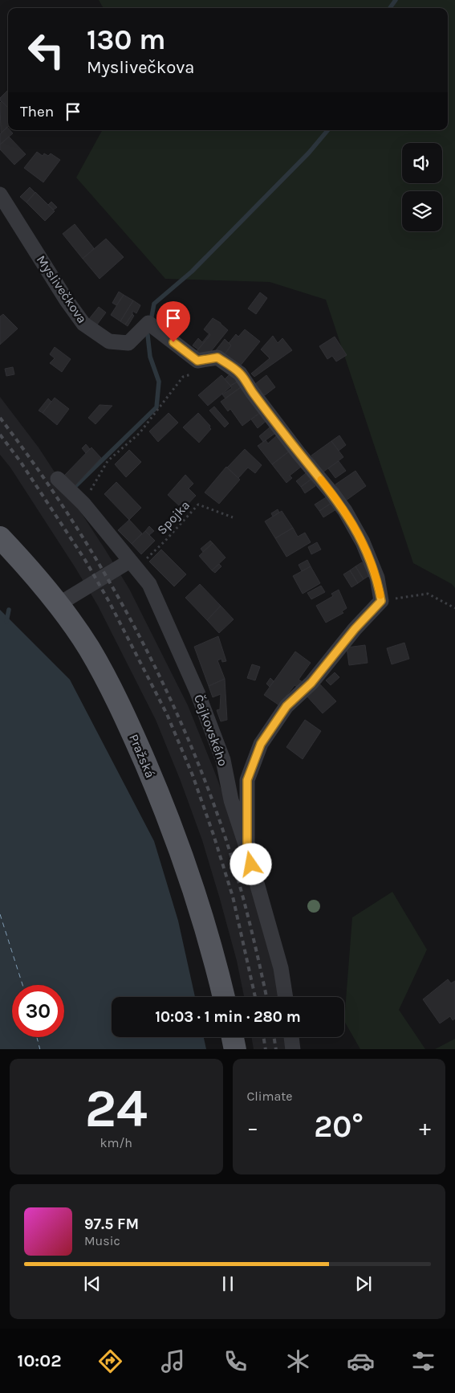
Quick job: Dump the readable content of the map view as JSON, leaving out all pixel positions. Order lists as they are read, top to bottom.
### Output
{
  "streets": {
    "main road": ["Pražská"],
    "street": ["Myslivečkova", "Čajkovského"],
    "path": ["Spojka"]
  },
  "crossings": [
    ["Spojka", "Čajkovského"]
  ],
  "page": {
    "turn": ["130 m", "Myslivečkova"],
    "then": "Then",
    "limit": "30",
    "trip": "10:03 · 1 min · 280 m",
    "tile": [
      ["24", "km/h"],
      "Climate"
    ],
    "heat": ["−", "20°", "+"],
    "song": ["97.5 FM", "Music"],
    "tabs": "10:02"
  }
}
